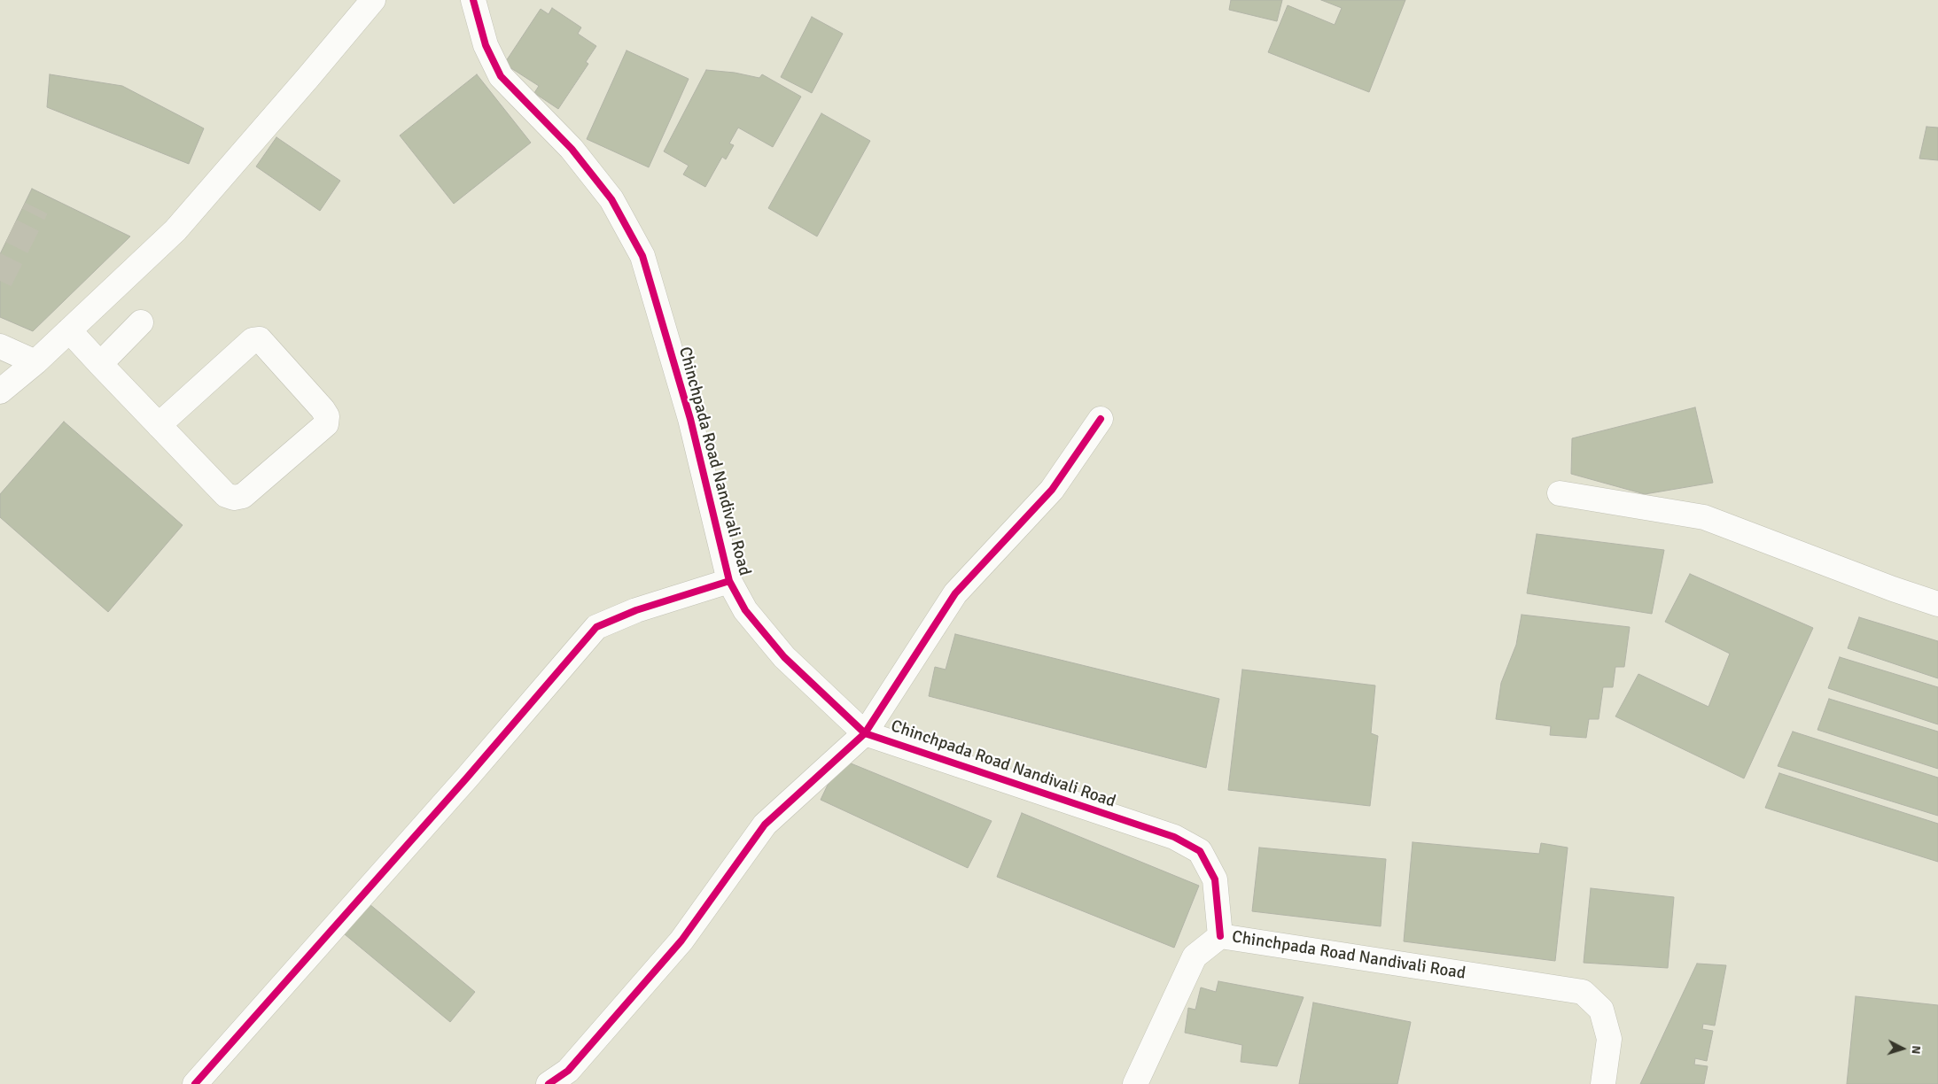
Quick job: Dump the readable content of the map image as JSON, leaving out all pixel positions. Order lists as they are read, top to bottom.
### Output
{
  "streets": {
    "street": ["Chinchpada Road Nandivali Road"]
  },
  "north": "right"
}
